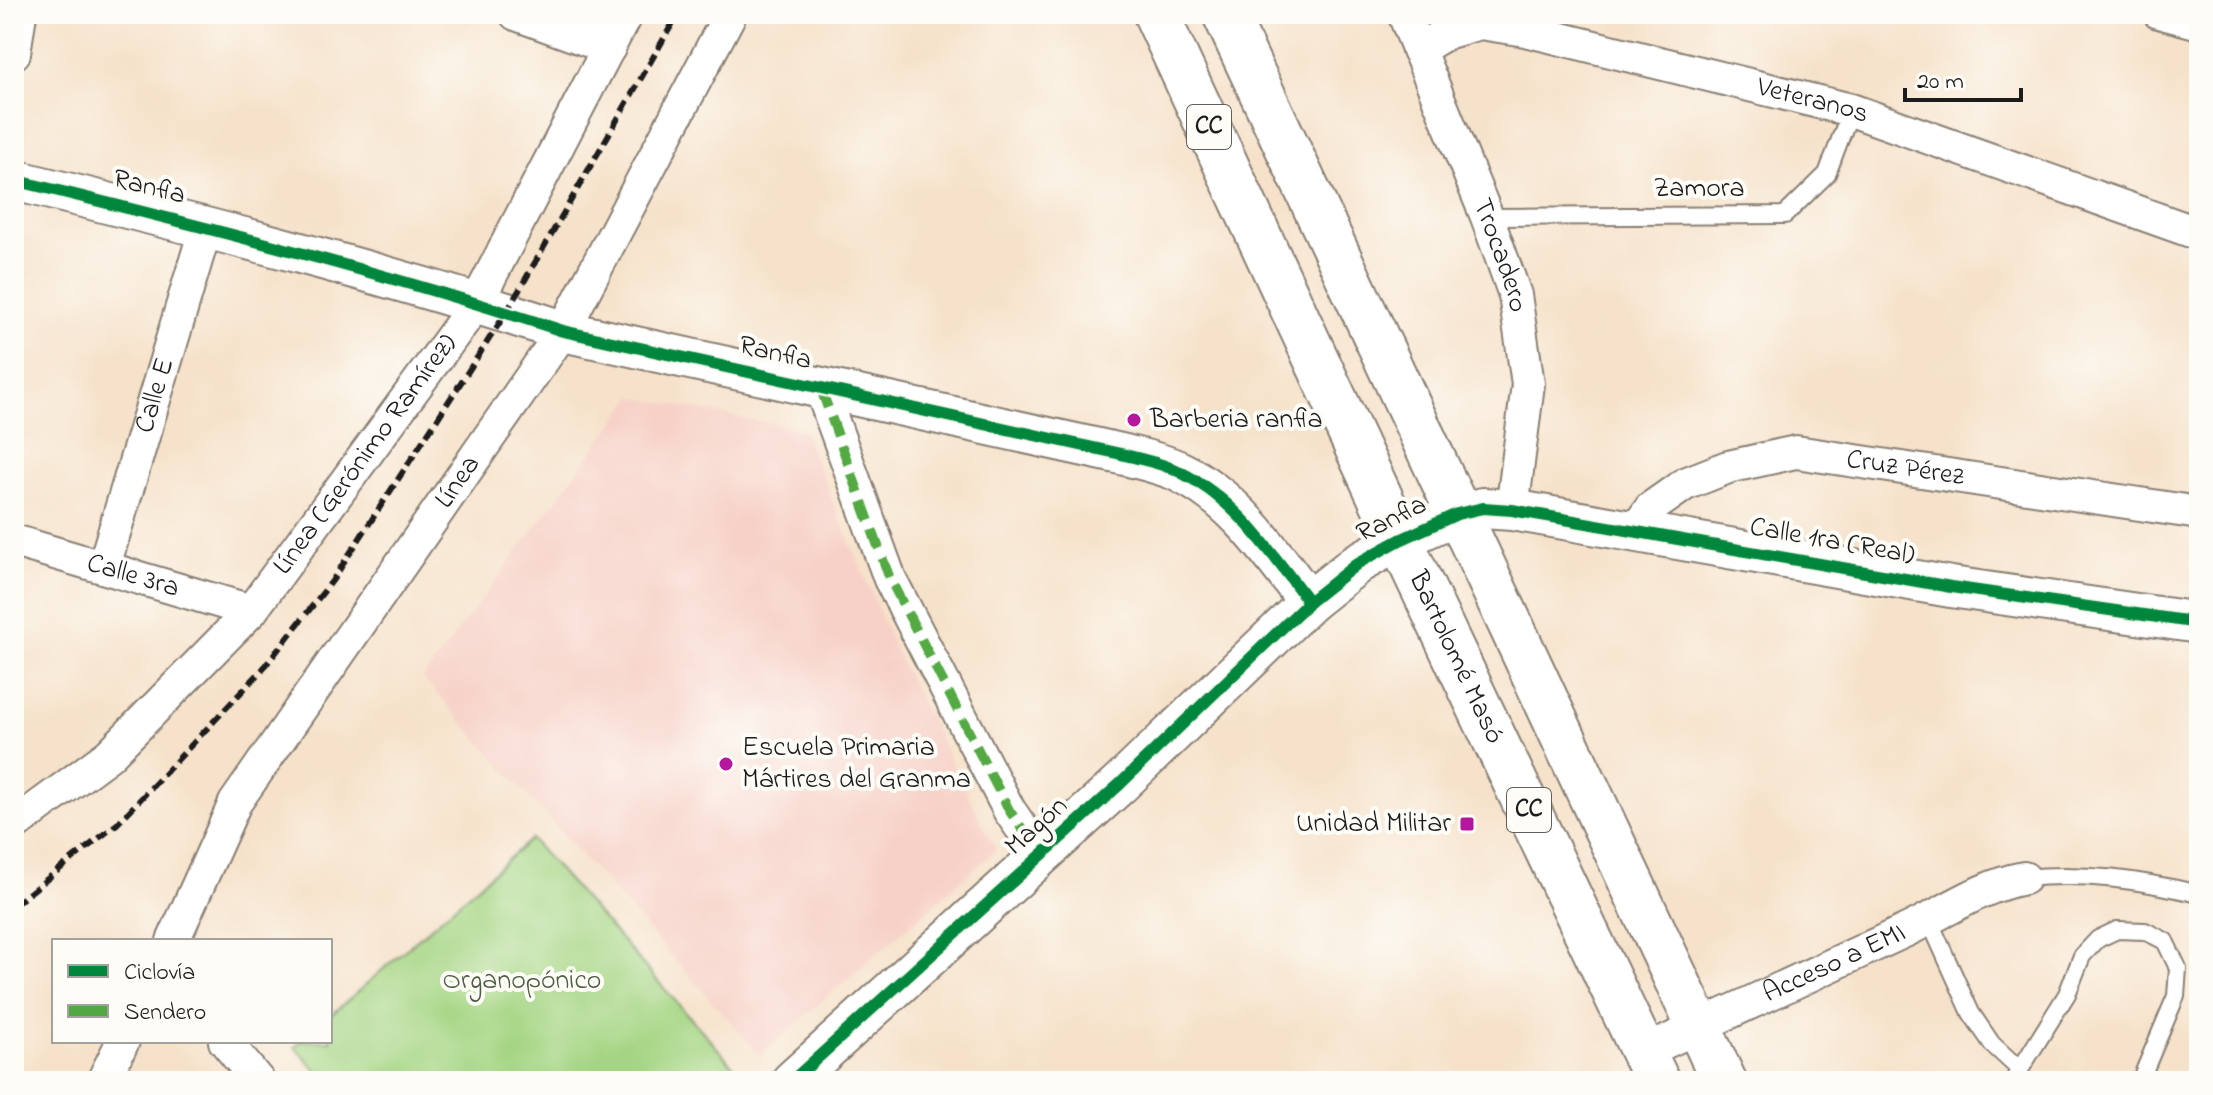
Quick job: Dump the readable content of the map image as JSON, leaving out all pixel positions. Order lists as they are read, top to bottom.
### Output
{
  "streets": {
    "main road": ["CC", "Bartolomé Masó"],
    "street": [
      "Veteranos",
      "Ranfla",
      "Trocadero",
      "Calle E",
      "Línea (Gerónimo Ramírez)",
      "Cruz Pérez",
      "Línea",
      "Calle 1ra (Real)",
      "Calle 3ra",
      "Magón",
      "Acceso a EMI"
    ],
    "lane": ["Zamora"]
  },
  "crossings": [
    ["Veteranos", "Zamora"],
    ["Veteranos", "Trocadero"],
    ["CC", "Ranfla"],
    ["CC", "Calle 1ra (Real)"],
    ["CC", "Acceso a EMI"],
    ["Ranfla", "Calle E"],
    ["Ranfla", "Línea (Gerónimo Ramírez)"],
    ["Ranfla", "Línea"],
    ["Ranfla", "Calle 1ra (Real)"],
    ["Ranfla", "Bartolomé Masó"],
    ["Ranfla", "Magón"],
    ["Zamora", "Trocadero"],
    ["Trocadero", "Calle 1ra (Real)"],
    ["Calle E", "Calle 3ra"],
    ["Línea (Gerónimo Ramírez)", "Calle 3ra"],
    ["Cruz Pérez", "Calle 1ra (Real)"],
    ["Bartolomé Masó", "Acceso a EMI"]
  ],
  "parks": ["Organopónico"],
  "places": {
    "other": ["Barberia ranfla", "Escuela Primaria Mártires del Granma"],
    "transit": ["Unidad Militar"]
  },
  "legend": ["Ciclovía", "Sendero"],
  "scale_bar": "20 m"
}
